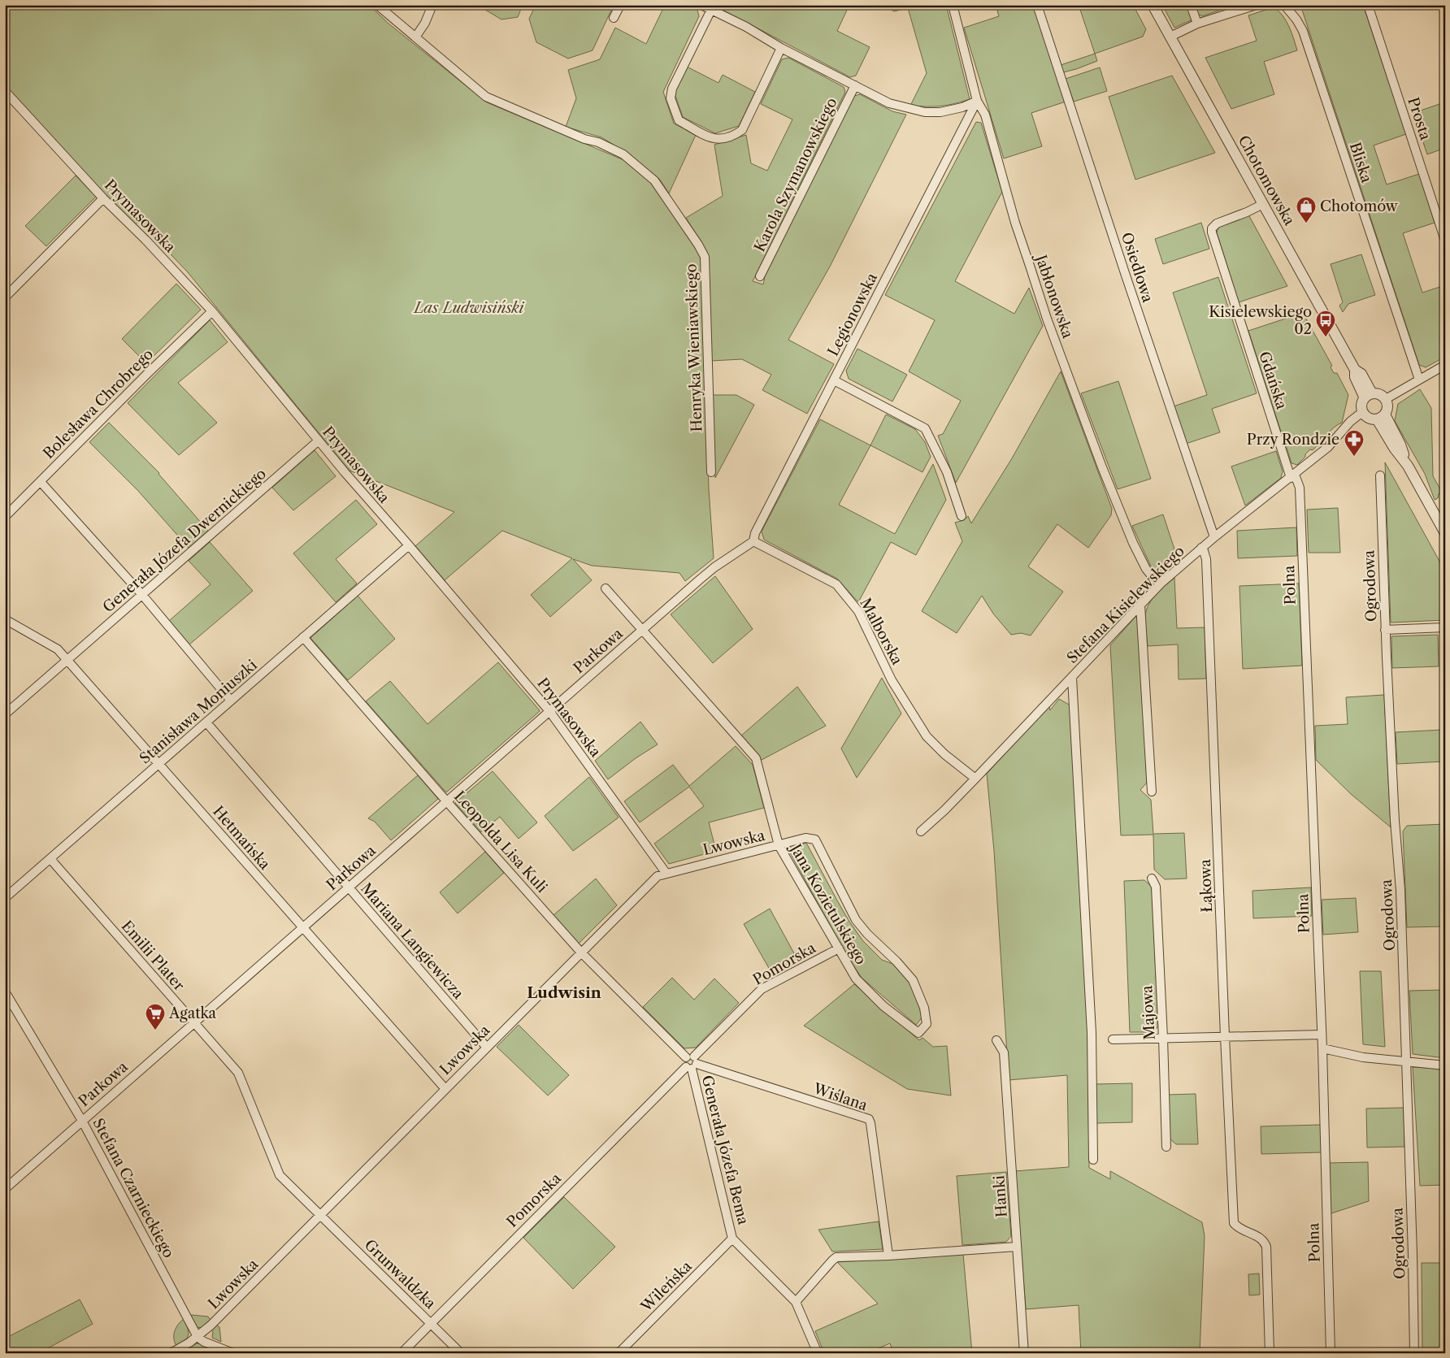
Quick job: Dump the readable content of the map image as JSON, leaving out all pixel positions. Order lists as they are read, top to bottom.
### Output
{
  "streets": {
    "street": [
      "Prosta",
      "Bliska",
      "Karola Szymanowskiego",
      "Chotomowska",
      "Prymasowska",
      "Osiedlowa",
      "Jabłonowska",
      "Legionowska",
      "Henryka Wieniawskiego",
      "Gdańska",
      "Bolesława Chrobrego",
      "Generała Józefa Dwernickiego",
      "Polna",
      "Ogrodowa",
      "Stefana Kisielewskiego",
      "Malborska",
      "Parkowa",
      "Stanisława Moniuszki",
      "Hetmańska",
      "Leopolda Lisa Kuli",
      "Lwowska",
      "Łąkowa",
      "Jana Kozietulskiego",
      "Mariana Langiewicza",
      "Emilii Plater",
      "Pomorska",
      "Majowa",
      "Wiślana",
      "Generała Józefa Bema",
      "Stefana Czarnieckiego",
      "Hanki",
      "Grunwaldzka",
      "Wileńska"
    ]
  },
  "crossings": [
    ["Chotomowska", "Gdańska"],
    ["Chotomowska", "Stefana Kisielewskiego"],
    ["Prymasowska", "Bolesława Chrobrego"],
    ["Prymasowska", "Generała Józefa Dwernickiego"],
    ["Prymasowska", "Parkowa"],
    ["Prymasowska", "Stanisława Moniuszki"],
    ["Prymasowska", "Lwowska"],
    ["Osiedlowa", "Stefana Kisielewskiego"],
    ["Jabłonowska", "Legionowska"],
    ["Jabłonowska", "Stefana Kisielewskiego"],
    ["Legionowska", "Malborska"],
    ["Legionowska", "Parkowa"],
    ["Gdańska", "Polna"],
    ["Gdańska", "Stefana Kisielewskiego"],
    ["Generała Józefa Dwernickiego", "Hetmańska"],
    ["Polna", "Stefana Kisielewskiego"],
    ["Stefana Kisielewskiego", "Malborska"],
    ["Stefana Kisielewskiego", "Łąkowa"],
    ["Malborska", "Parkowa"],
    ["Parkowa", "Hetmańska"],
    ["Parkowa", "Leopolda Lisa Kuli"],
    ["Parkowa", "Jana Kozietulskiego"],
    ["Parkowa", "Mariana Langiewicza"],
    ["Parkowa", "Emilii Plater"],
    ["Parkowa", "Stefana Czarnieckiego"],
    ["Stanisława Moniuszki", "Hetmańska"],
    ["Stanisława Moniuszki", "Leopolda Lisa Kuli"],
    ["Stanisława Moniuszki", "Mariana Langiewicza"],
    ["Stanisława Moniuszki", "Emilii Plater"],
    ["Hetmańska", "Lwowska"],
    ["Leopolda Lisa Kuli", "Lwowska"],
    ["Leopolda Lisa Kuli", "Pomorska"],
    ["Leopolda Lisa Kuli", "Wiślana"],
    ["Leopolda Lisa Kuli", "Generała Józefa Bema"],
    ["Lwowska", "Jana Kozietulskiego"],
    ["Lwowska", "Mariana Langiewicza"],
    ["Lwowska", "Emilii Plater"],
    ["Lwowska", "Stefana Czarnieckiego"],
    ["Lwowska", "Grunwaldzka"],
    ["Jana Kozietulskiego", "Pomorska"],
    ["Emilii Plater", "Grunwaldzka"],
    ["Pomorska", "Wiślana"],
    ["Pomorska", "Generała Józefa Bema"],
    ["Pomorska", "Grunwaldzka"],
    ["Wiślana", "Generała Józefa Bema"],
    ["Generała Józefa Bema", "Wileńska"]
  ],
  "districts": ["Ludwisin"],
  "parks": ["Las Ludwisiński"],
  "places": {
    "shop": ["Chotomów"],
    "bus stop": ["Kisielewskiego 02"],
    "pharmacy": ["Przy Rondzie"],
    "supermarket": ["Agatka"]
  }
}
